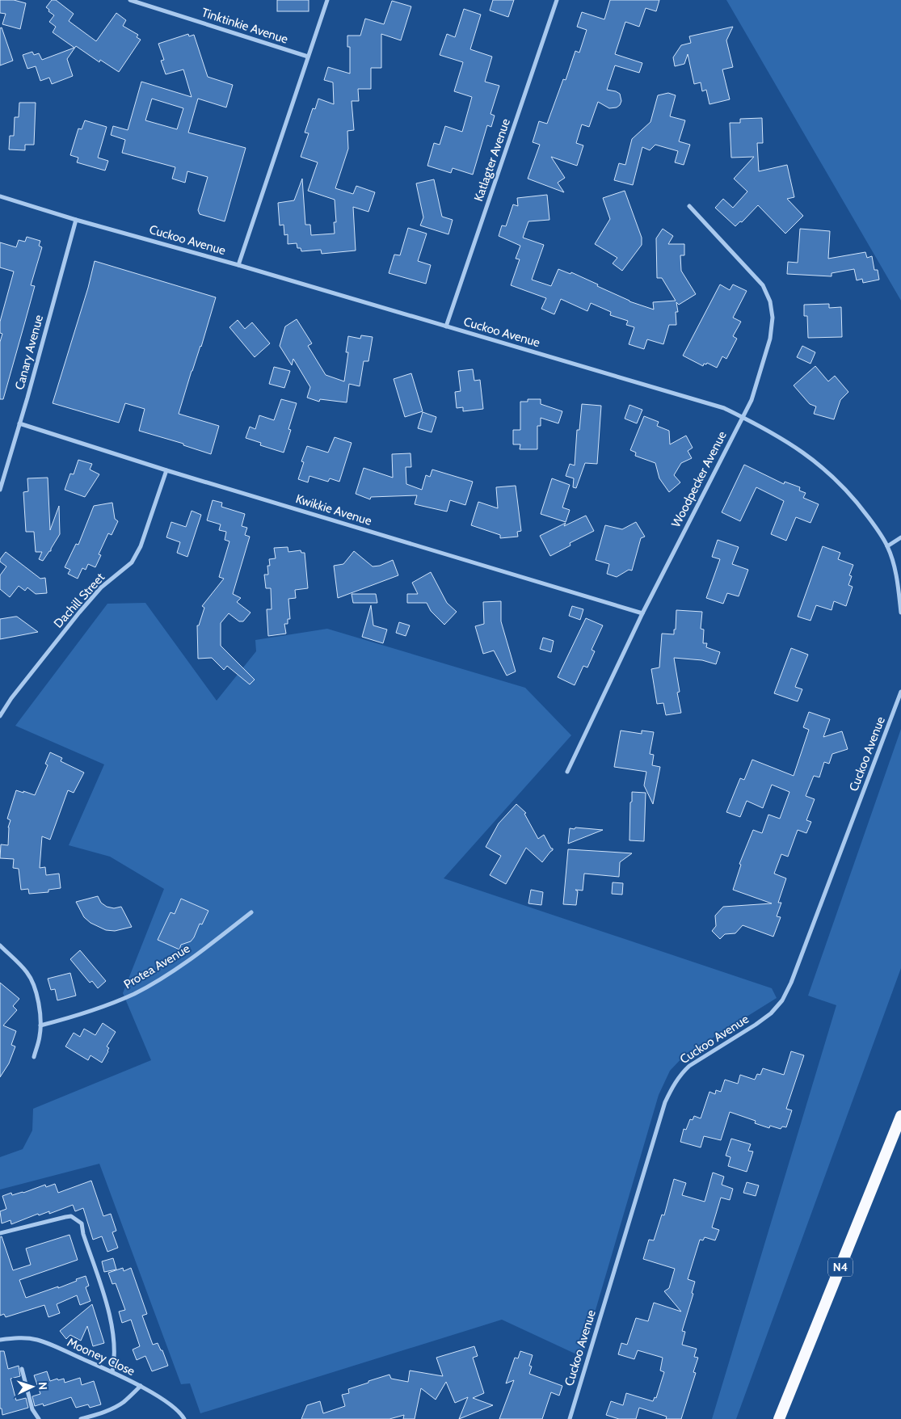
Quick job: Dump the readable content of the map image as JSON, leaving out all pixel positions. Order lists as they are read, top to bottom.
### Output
{
  "streets": {
    "highway": ["N4"],
    "street": [
      "Tinktinkie Avenue",
      "Katlagter Avenue",
      "Cuckoo Avenue",
      "Canary Avenue",
      "Woodpecker Avenue",
      "Kwikkie Avenue",
      "Dachill Street",
      "Protea Avenue",
      "Mooney Close"
    ]
  },
  "crossings": [
    ["Katlagter Avenue", "Cuckoo Avenue"],
    ["Cuckoo Avenue", "Canary Avenue"],
    ["Cuckoo Avenue", "Woodpecker Avenue"],
    ["Canary Avenue", "Kwikkie Avenue"],
    ["Woodpecker Avenue", "Kwikkie Avenue"],
    ["Kwikkie Avenue", "Dachill Street"]
  ],
  "north": "right"
}
